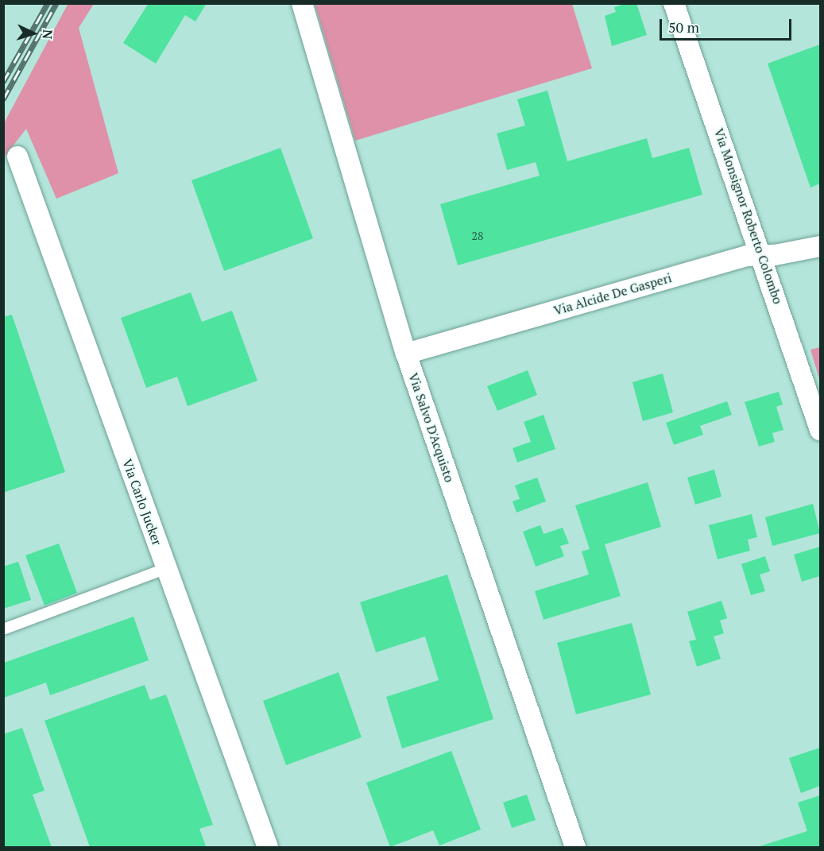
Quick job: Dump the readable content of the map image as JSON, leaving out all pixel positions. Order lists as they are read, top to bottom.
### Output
{
  "streets": {
    "street": [
      "Via Monsignor Roberto Colombo",
      "Via Alcide De Gasperi",
      "Via Salvo D'Acquisto",
      "Via Carlo Jucker"
    ]
  },
  "crossings": [
    ["Via Monsignor Roberto Colombo", "Via Alcide De Gasperi"],
    ["Via Alcide De Gasperi", "Via Salvo D'Acquisto"]
  ],
  "house_numbers": ["28"],
  "scale_bar": "50 m",
  "north": "right"
}
